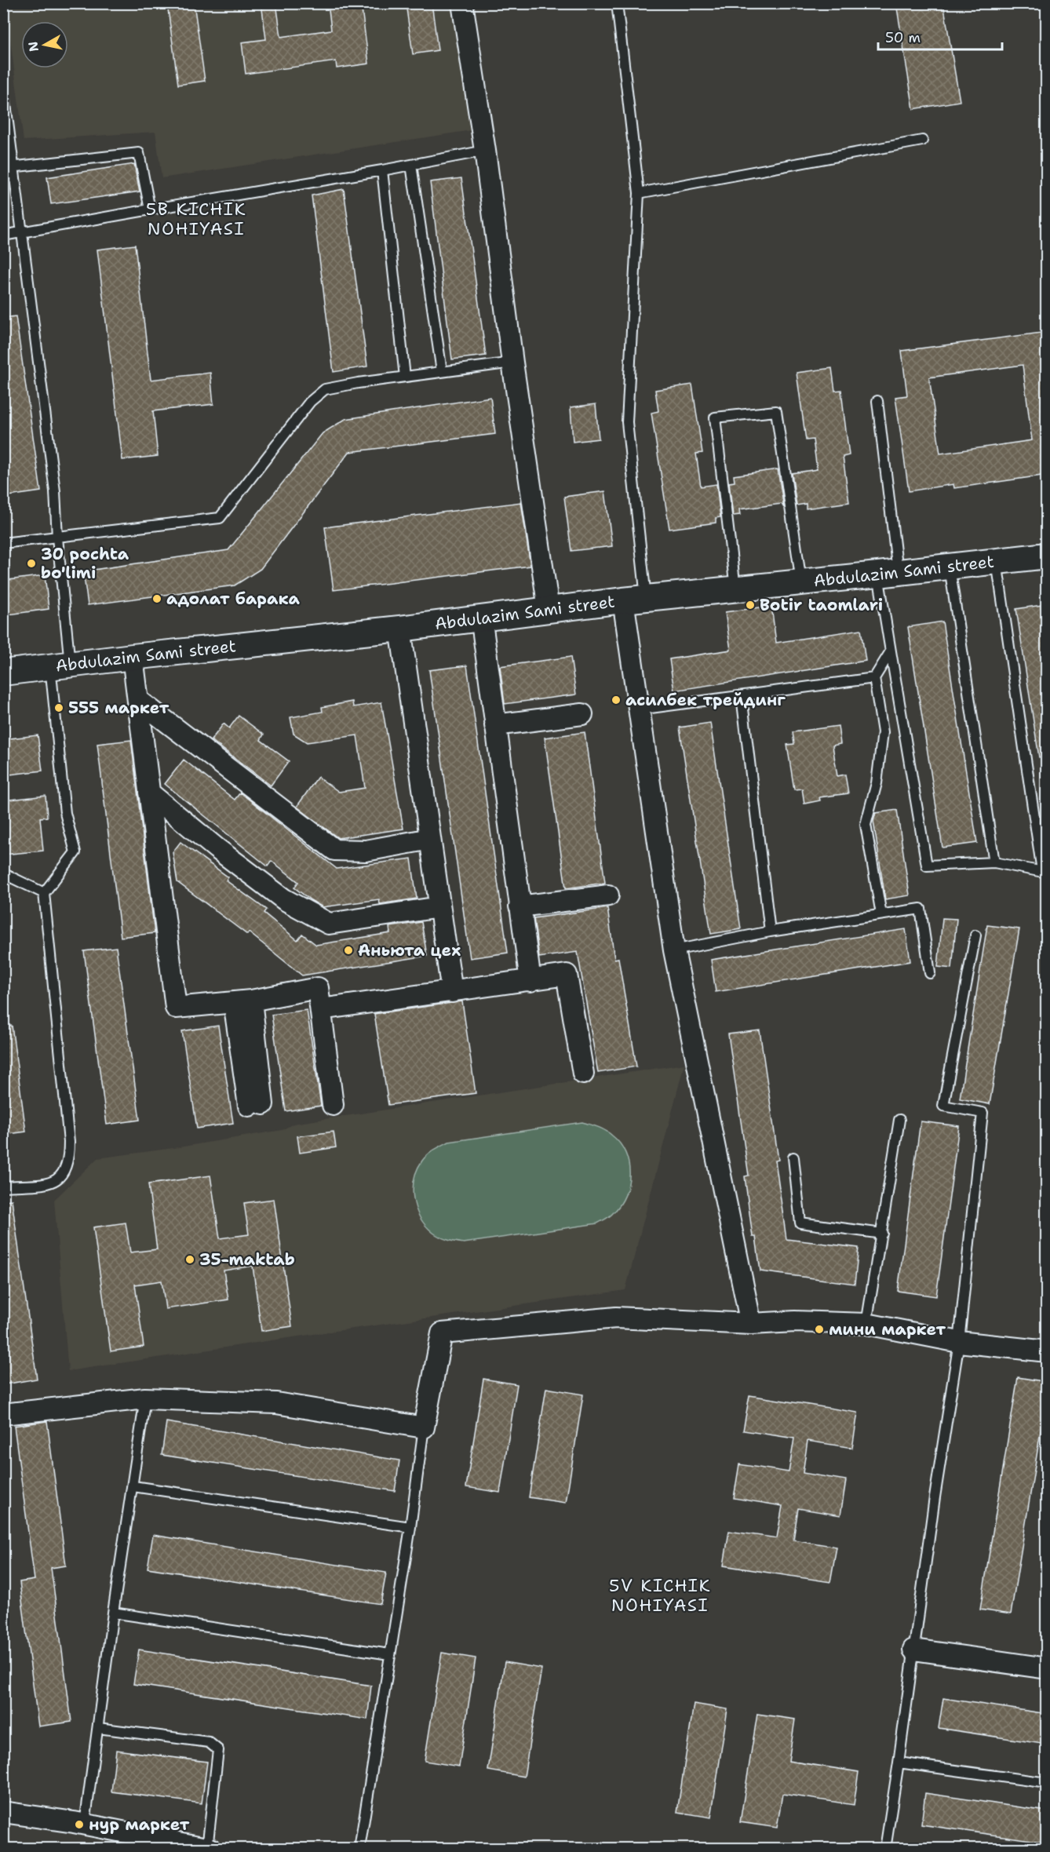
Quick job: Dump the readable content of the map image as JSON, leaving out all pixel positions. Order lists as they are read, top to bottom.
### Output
{
  "streets": {
    "street": ["Abdulazim Sami street"]
  },
  "districts": ["5B KICHIK NOHIYASI", "5V KICHIK NOHIYASI"],
  "places": [
    "30 pochta bo'limi",
    "адолат барака",
    "Botir taomlari",
    "асилбек трейдинг",
    "555 маркет",
    "Аньюта цех",
    "35-maktab",
    "мини маркет",
    "нур маркет"
  ],
  "scale_bar": "50 m",
  "north": "left"
}
